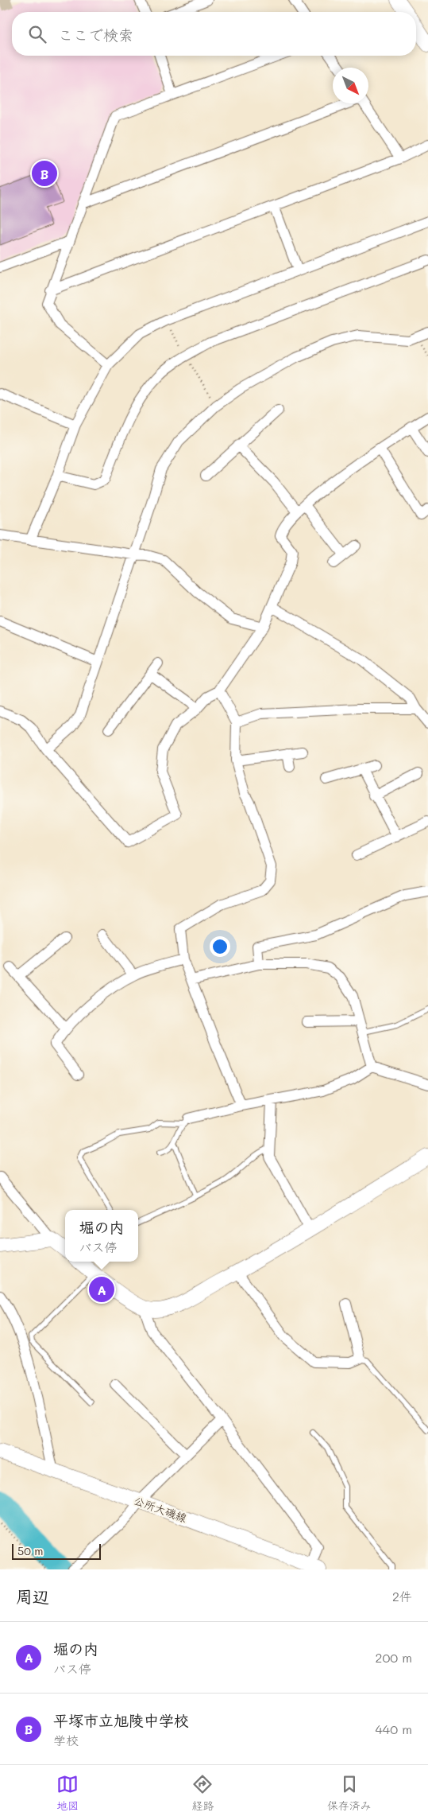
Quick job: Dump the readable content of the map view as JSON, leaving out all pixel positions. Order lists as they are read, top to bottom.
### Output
{
  "streets": {
    "street": ["公所大磯線"]
  },
  "scale_bar": "50 m",
  "north": "bottom right",
  "page": {
    "search": "ここで検索",
    "pins": ["B", "A"],
    "popup": ["堀の内", "バス停"],
    "scale": "50 m",
    "heading": ["周辺", "2件"],
    "list": [
      {
        "mark": "A",
        "name": "堀の内",
        "note": "バス停",
        "value": "200 m"
      },
      {
        "mark": "B",
        "name": "平塚市立旭陵中学校",
        "note": "学校",
        "value": "440 m"
      }
    ],
    "nav": ["地図", "経路", "保存済み"]
  }
}
